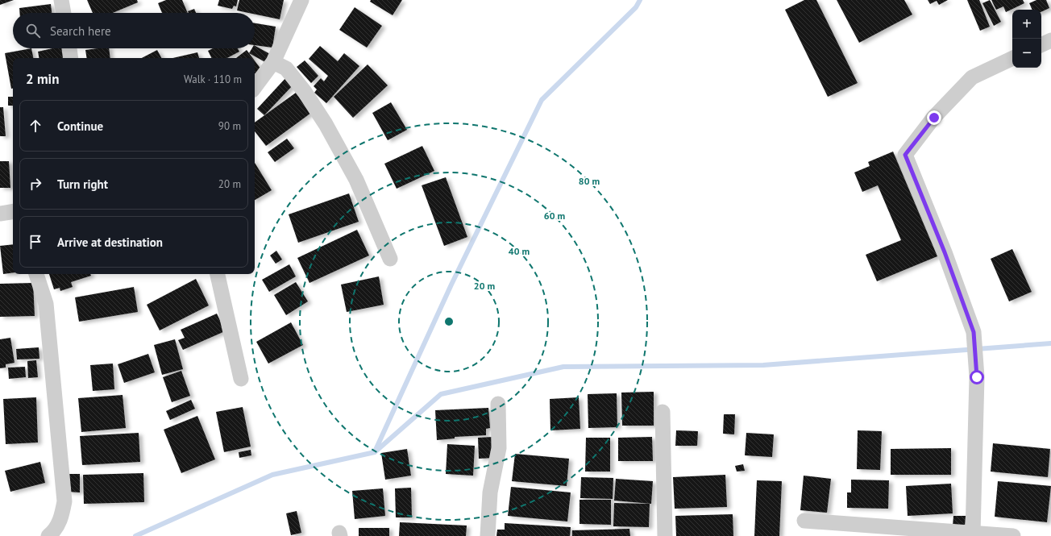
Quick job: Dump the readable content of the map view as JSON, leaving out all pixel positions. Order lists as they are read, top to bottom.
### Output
{
  "page": {
    "map_buttons": ["+", "−"],
    "search": "Search here",
    "heading": ["2 min", "Walk · 110 m"],
    "list": [
      ["Continue", "90 m"],
      ["Turn right", "20 m"],
      "Arrive at destination"
    ]
  },
  "rings": [
    "80 m",
    "60 m",
    "40 m",
    "20 m"
  ]
}
